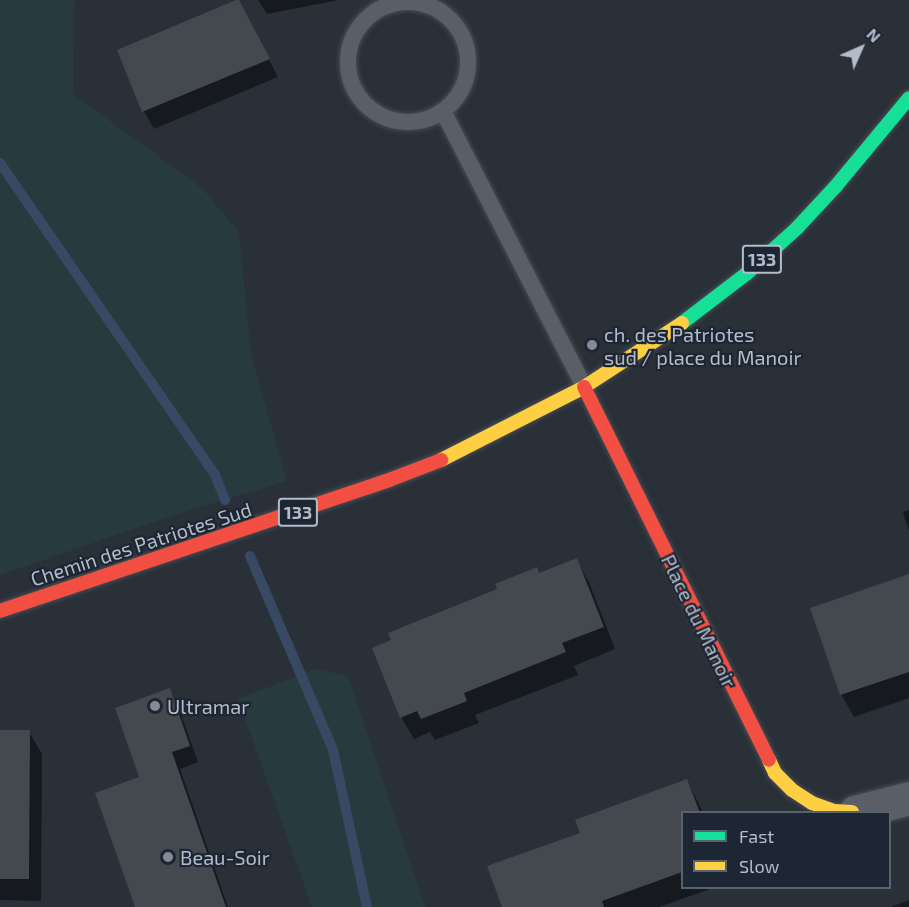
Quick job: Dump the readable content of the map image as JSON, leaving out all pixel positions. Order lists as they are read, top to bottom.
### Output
{
  "streets": {
    "main road": ["133", "Chemin des Patriotes Sud", "Place du Manoir"]
  },
  "crossings": [
    ["Chemin des Patriotes Sud", "Place du Manoir"]
  ],
  "places": ["ch. des Patriotes sud / place du Manoir", "Ultramar", "Beau-Soir"],
  "legend": ["Fast", "Slow"],
  "north": "top right"
}
